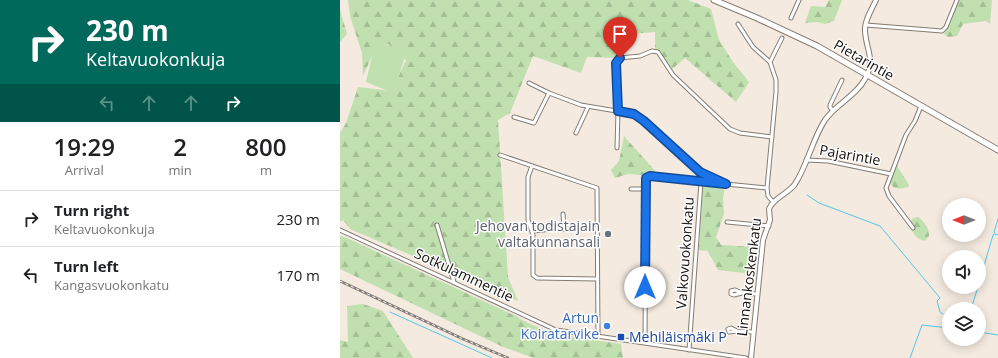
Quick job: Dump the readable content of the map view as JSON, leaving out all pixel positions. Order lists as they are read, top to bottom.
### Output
{
  "streets": {
    "main road": ["Pietarintie"],
    "street": [
      "Pajarintie",
      "Valkovuokonkatu",
      "Sotkulammentie",
      "Linnankoskenkatu"
    ]
  },
  "crossings": [
    ["Pietarintie", "Pajarintie"],
    ["Valkovuokonkatu", "Sotkulammentie"]
  ],
  "places": {
    "other": ["Jehovan todistajain valtakunnansali", "Artun Koiratarvike"],
    "transit": ["Mehiläismäki P"]
  },
  "north": "left",
  "page": {
    "turn": ["230 m", "Keltavuokonkuja"],
    "eta": [
      "19:29",
      "Arrival",
      "2",
      "min",
      "800",
      "m"
    ],
    "list": [
      {
        "name": "Turn right",
        "note": "Keltavuokonkuja",
        "value": "230 m"
      },
      {
        "name": "Turn left",
        "note": "Kangasvuokonkatu",
        "value": "170 m"
      }
    ]
  }
}
